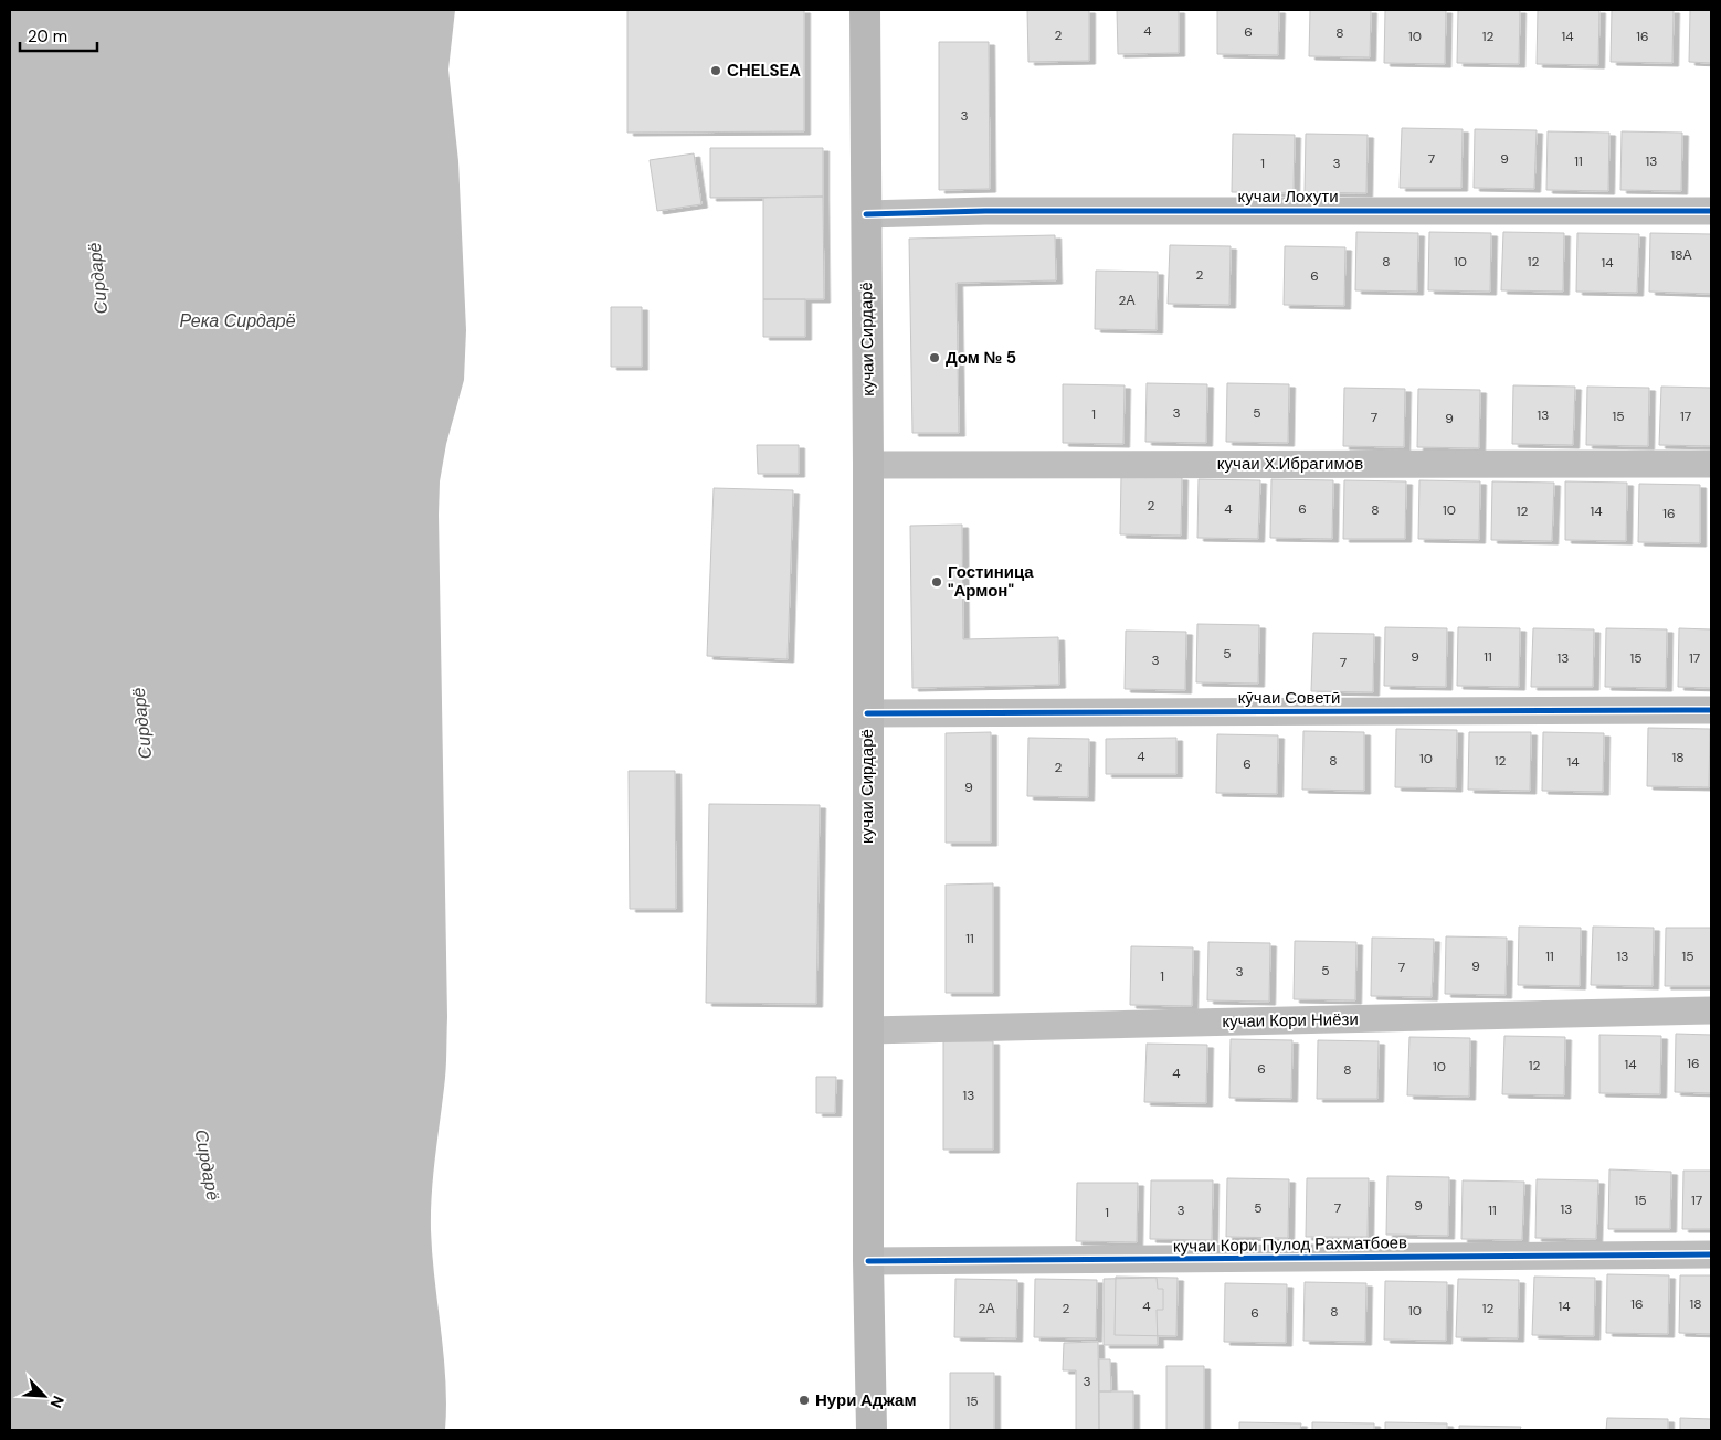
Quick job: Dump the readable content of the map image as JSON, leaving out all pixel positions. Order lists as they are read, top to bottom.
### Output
{
  "streets": {
    "main road": ["кучаи Сирдарё"],
    "street": [
      "кучаи Лохути",
      "кучаи Х.Ибрагимов",
      "кӯчаи Советӣ",
      "кучаи Кори Ниёзи",
      "кучаи Кори Пулод Рахматбоев"
    ]
  },
  "crossings": [
    ["кучаи Лохути", "кучаи Сирдарё"],
    ["кучаи Сирдарё", "кучаи Х.Ибрагимов"],
    ["кучаи Сирдарё", "кӯчаи Советӣ"],
    ["кучаи Сирдарё", "кучаи Кори Ниёзи"],
    ["кучаи Сирдарё", "кучаи Кори Пулод Рахматбоев"]
  ],
  "water": ["Сирдарё", "Река Сирдарё"],
  "places": [
    "CHELSEA",
    "Дом № 5",
    "Гостиница \"Армон\"",
    "Нури Аджам"
  ],
  "house_numbers": [
    "4",
    "6",
    "8",
    "2",
    "10",
    "12",
    "14",
    "16",
    "3",
    "7",
    "9",
    "11",
    "13",
    "1",
    "3",
    "18А",
    "8",
    "10",
    "12",
    "14",
    "2",
    "6",
    "2А",
    "3",
    "5",
    "1",
    "13",
    "15",
    "17",
    "7",
    "9",
    "2",
    "4",
    "6",
    "8",
    "10",
    "12",
    "14",
    "16",
    "5",
    "9",
    "11",
    "13",
    "15",
    "17",
    "3",
    "7",
    "4",
    "18",
    "10",
    "8",
    "12",
    "14",
    "6",
    "2",
    "9",
    "11",
    "11",
    "13",
    "15",
    "9",
    "7",
    "5",
    "3",
    "1",
    "16",
    "14",
    "12",
    "10",
    "6",
    "8",
    "4",
    "13",
    "15",
    "17",
    "9",
    "5",
    "7",
    "13",
    "3",
    "11",
    "1",
    "16",
    "18",
    "4",
    "14",
    "2А",
    "2",
    "12",
    "10",
    "8",
    "6",
    "3",
    "15"
  ],
  "scale_bar": "20 m",
  "north": "bottom right"
}
